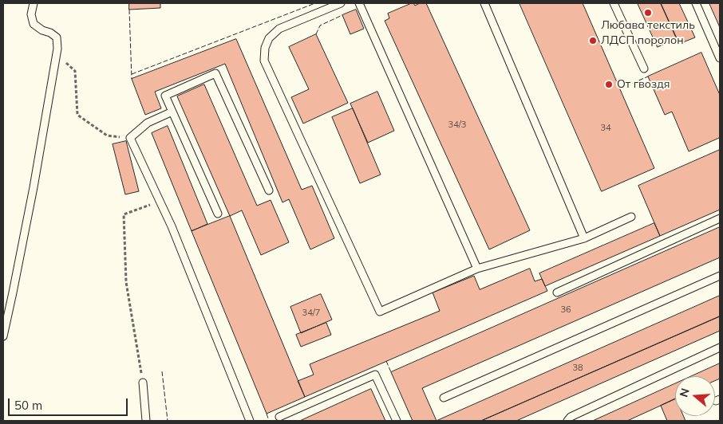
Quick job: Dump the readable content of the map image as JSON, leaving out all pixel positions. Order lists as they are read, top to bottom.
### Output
{
  "places": ["Любава текстиль", "ЛДСП поролон", "От гвоздя"],
  "house_numbers": [
    "34/3",
    "34",
    "36",
    "34/7",
    "38"
  ],
  "scale_bar": "50 m",
  "north": "left"
}
